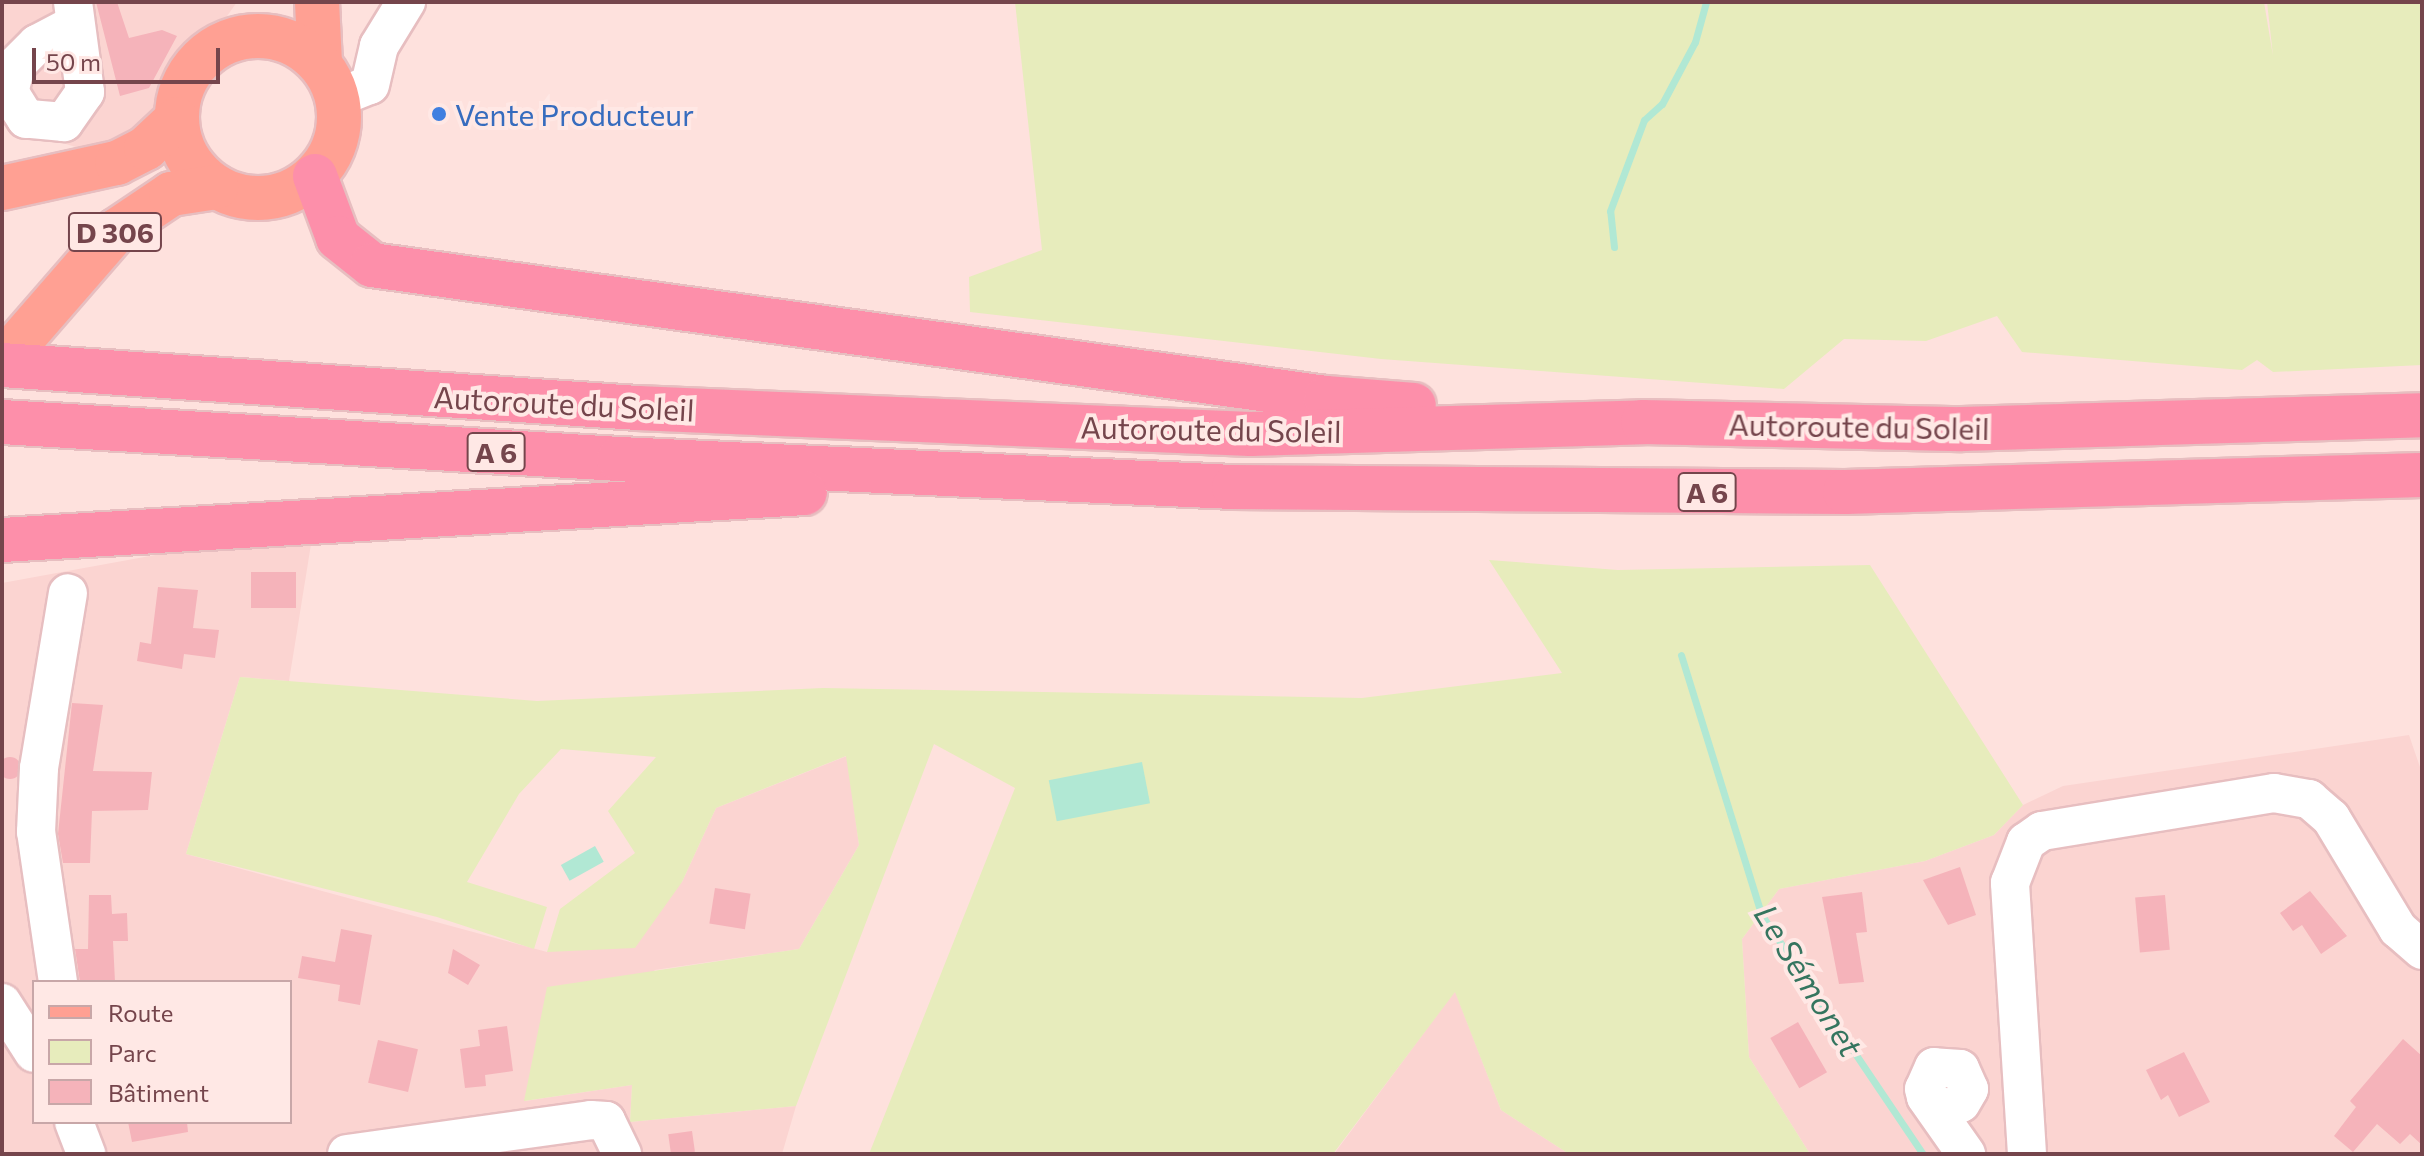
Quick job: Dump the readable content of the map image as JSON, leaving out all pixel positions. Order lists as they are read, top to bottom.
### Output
{
  "streets": {
    "highway": ["Autoroute du Soleil", "A 6"],
    "main road": ["D 306"]
  },
  "crossings": [
    ["D 306", "Autoroute du Soleil"]
  ],
  "water": ["Le Sémonet"],
  "places": ["Vente Producteur"],
  "legend": ["Route", "Parc", "Bâtiment"],
  "scale_bar": "50 m"
}
